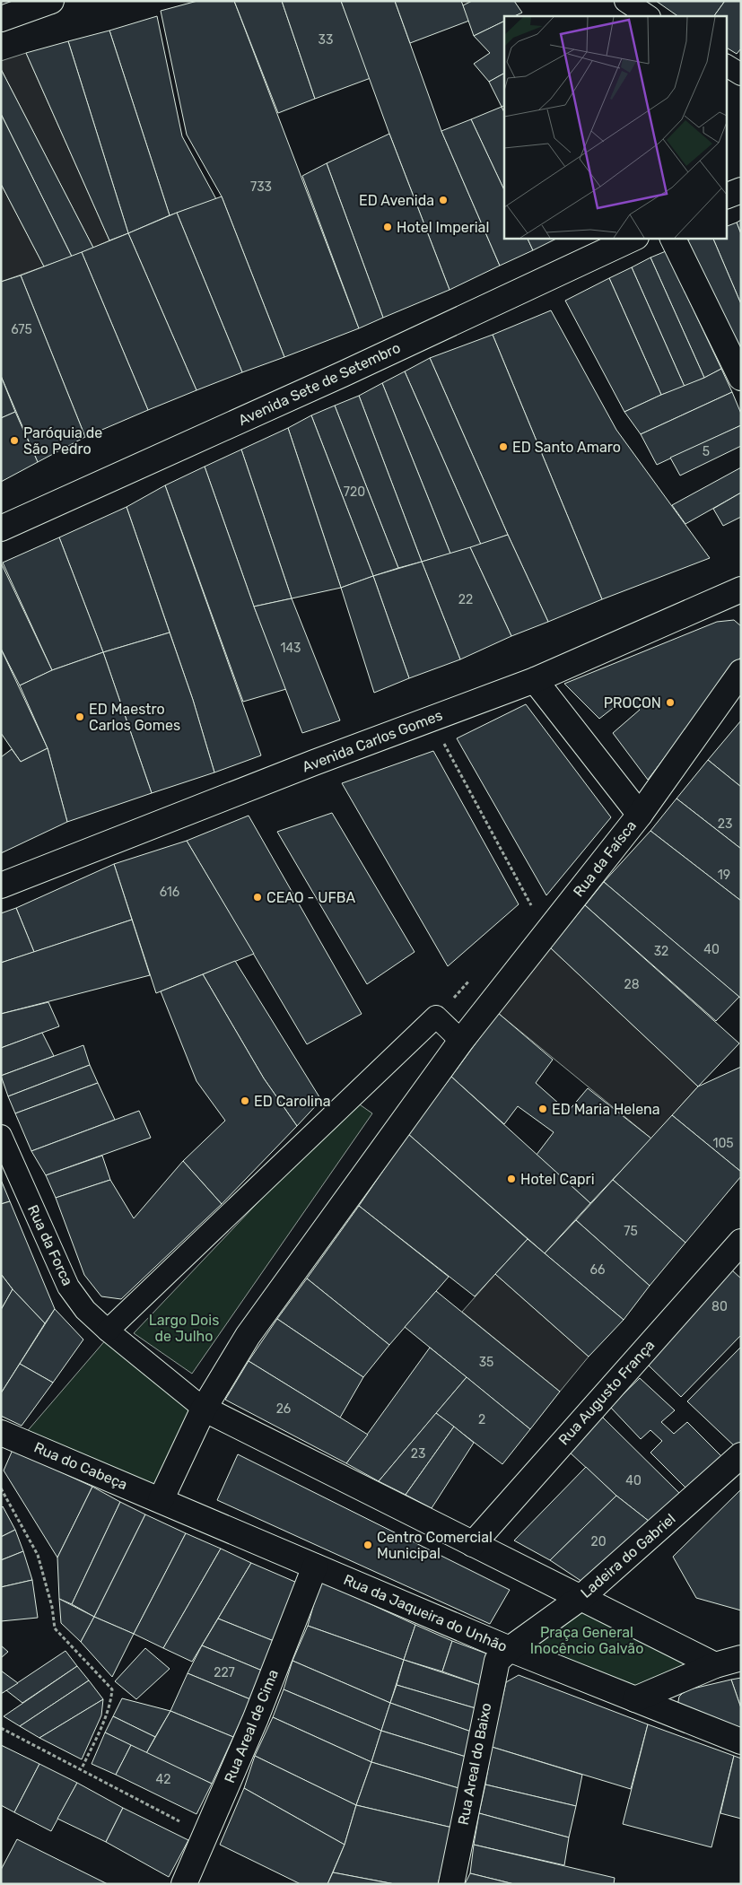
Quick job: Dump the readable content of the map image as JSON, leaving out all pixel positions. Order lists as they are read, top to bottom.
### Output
{
  "streets": {
    "street": [
      "Avenida Sete de Setembro",
      "Avenida Carlos Gomes",
      "Rua da Faísca",
      "Rua da Forca",
      "Rua Augusto França",
      "Rua do Cabeça",
      "Ladeira do Gabriel",
      "Rua da Jaqueira do Unhão",
      "Rua Areal de Cima",
      "Rua Areal do Baixo"
    ]
  },
  "crossings": [
    ["Rua do Cabeça", "Rua da Jaqueira do Unhão"],
    ["Ladeira do Gabriel", "Rua da Jaqueira do Unhão"],
    ["Ladeira do Gabriel", "Rua Areal do Baixo"],
    ["Rua da Jaqueira do Unhão", "Rua Areal de Cima"],
    ["Rua da Jaqueira do Unhão", "Rua Areal do Baixo"]
  ],
  "parks": ["Largo Dois de Julho", "Praça General Inocêncio Galvão"],
  "places": [
    "ED Avenida",
    "Hotel Imperial",
    "Paróquia de São Pedro",
    "ED Santo Amaro",
    "PROCON",
    "ED Maestro Carlos Gomes",
    "CEAO - UFBA",
    "ED Carolina",
    "ED Maria Helena",
    "Hotel Capri",
    "Centro Comercial Municipal"
  ],
  "house_numbers": [
    "33",
    "733",
    "675",
    "5",
    "720",
    "22",
    "143",
    "23",
    "19",
    "616",
    "40",
    "32",
    "28",
    "105",
    "75",
    "66",
    "80",
    "35",
    "26",
    "2",
    "23",
    "40",
    "20",
    "227",
    "42"
  ]
}
